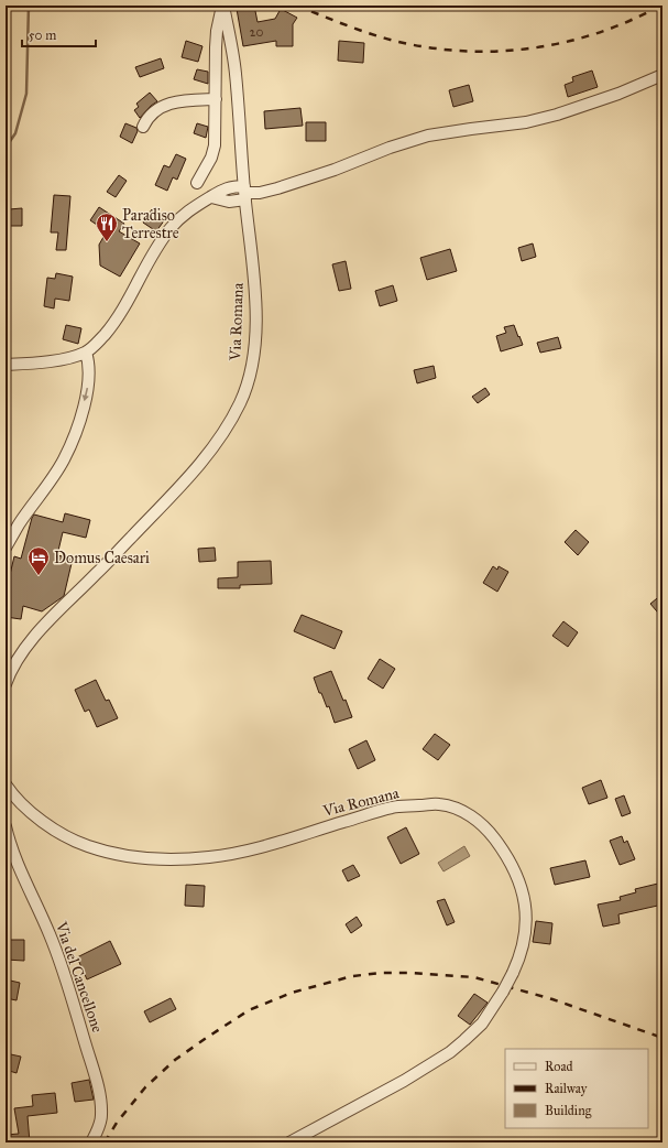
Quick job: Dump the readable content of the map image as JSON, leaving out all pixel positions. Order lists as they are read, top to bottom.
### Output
{
  "streets": {
    "street": ["Via Romana", "Via del Cancellone"]
  },
  "places": {
    "restaurant": ["Paradiso Terrestre"],
    "hotel": ["Domus Caesari"]
  },
  "house_numbers": ["20"],
  "legend": ["Road", "Railway", "Building"],
  "scale_bar": "50 m"
}
